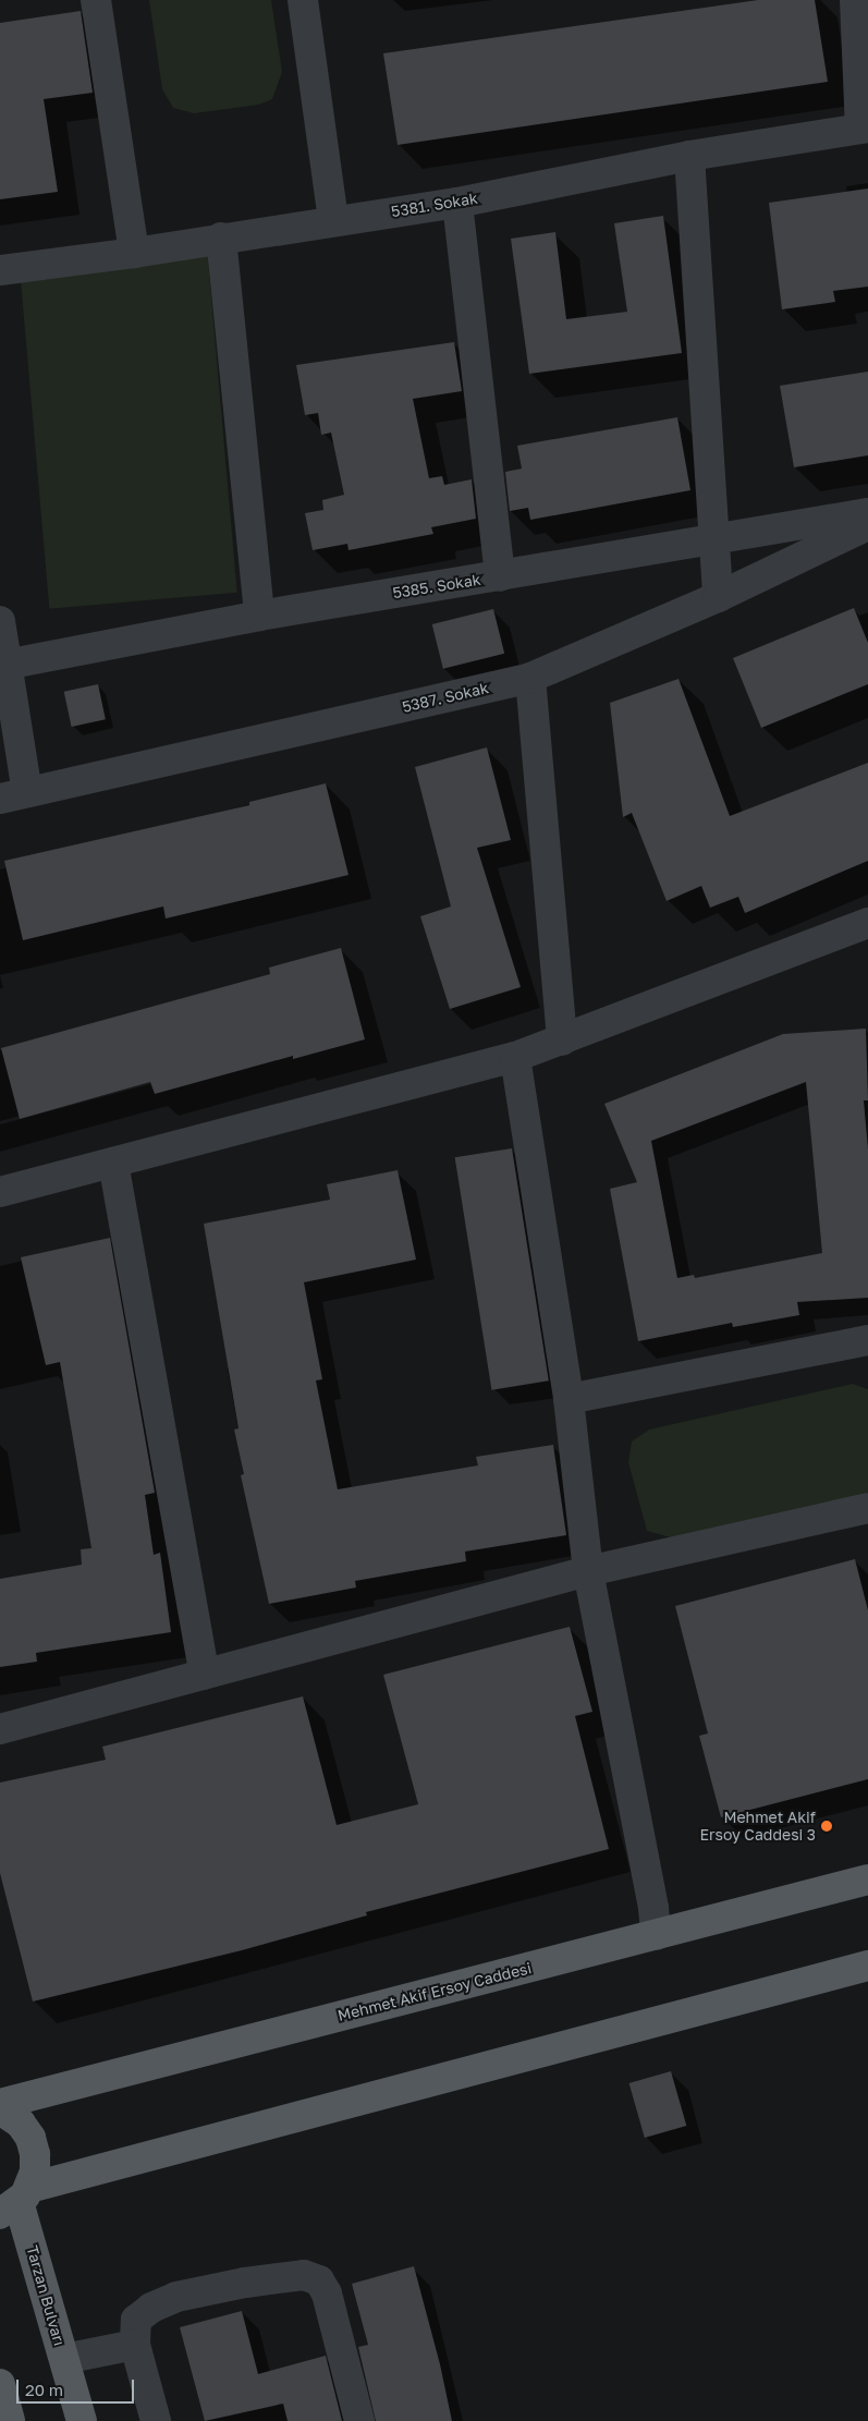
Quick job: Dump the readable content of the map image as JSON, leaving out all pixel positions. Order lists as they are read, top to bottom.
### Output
{
  "streets": {
    "main road": ["Mehmet Akif Ersoy Caddesi", "Tarzan Bulvarı"],
    "street": ["5381. Sokak", "5385. Sokak", "5387. Sokak"]
  },
  "places": ["Mehmet Akif Ersoy Caddesi 3"],
  "scale_bar": "20 m"
}
